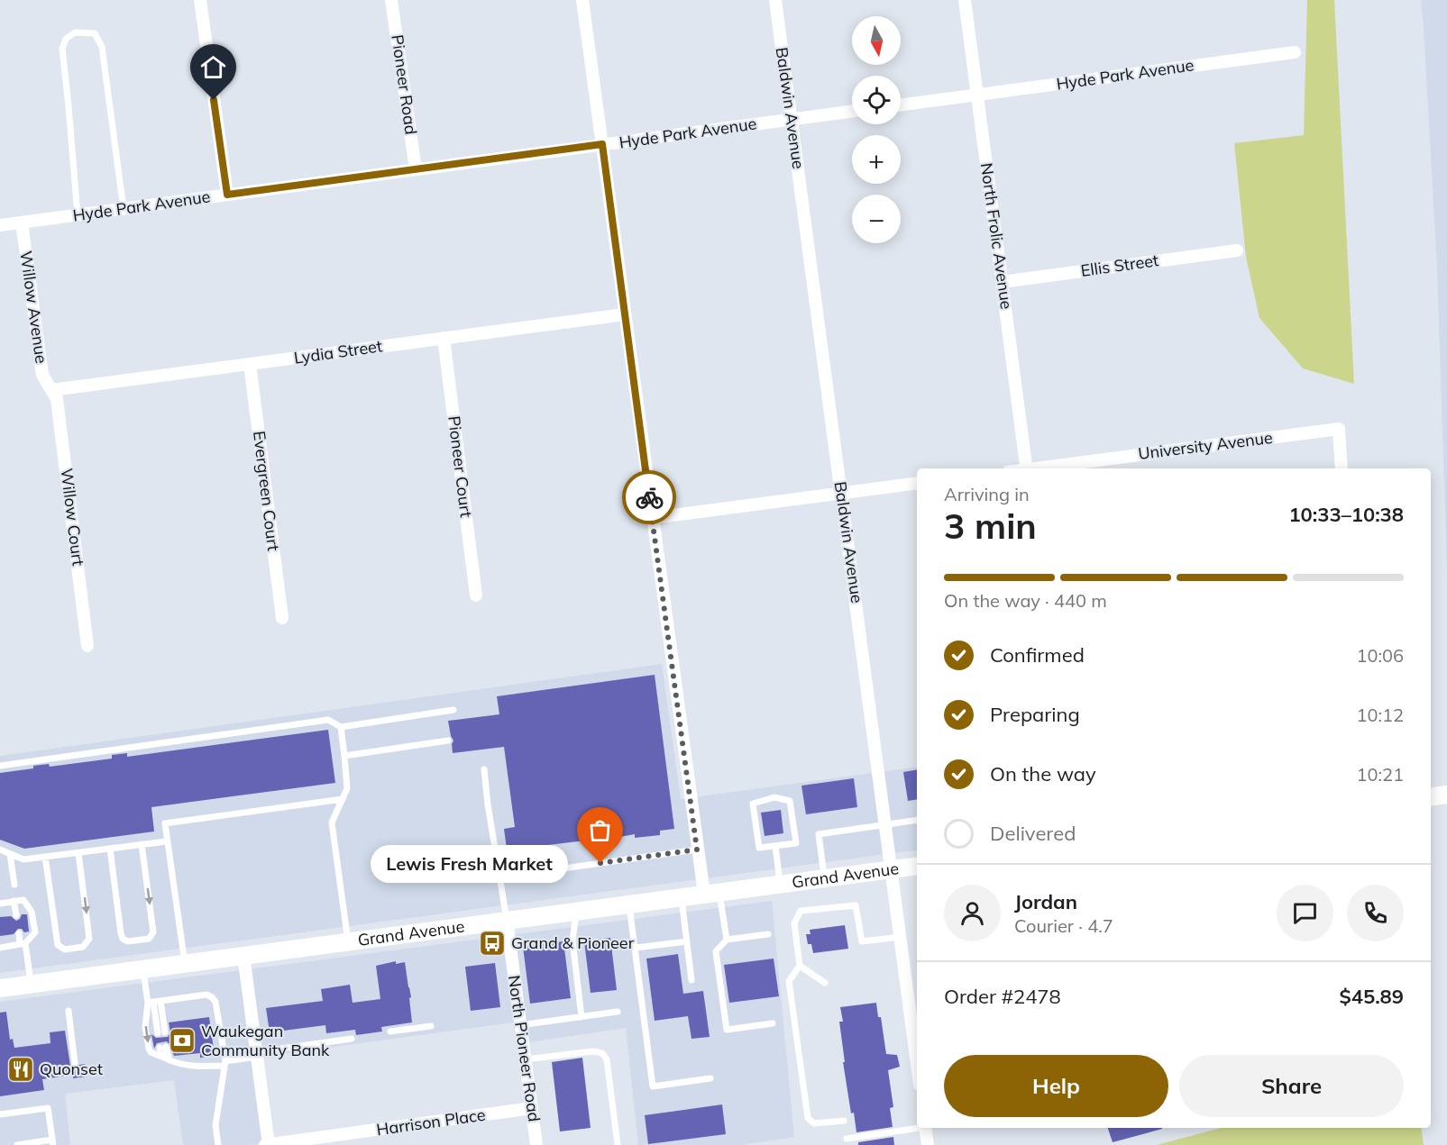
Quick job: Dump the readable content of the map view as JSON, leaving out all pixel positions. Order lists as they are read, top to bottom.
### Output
{
  "streets": {
    "main road": ["Grand Avenue"],
    "street": [
      "Hyde Park Avenue",
      "Pioneer Road",
      "Baldwin Avenue",
      "North Frolic Avenue",
      "Ellis Street",
      "Willow Avenue",
      "Lydia Street",
      "University Avenue",
      "Pioneer Court",
      "Evergreen Court",
      "Willow Court",
      "North Pioneer Road",
      "Harrison Place"
    ]
  },
  "crossings": [
    ["Hyde Park Avenue", "Pioneer Road"],
    ["Hyde Park Avenue", "Baldwin Avenue"],
    ["Hyde Park Avenue", "North Frolic Avenue"],
    ["Hyde Park Avenue", "Willow Avenue"],
    ["Baldwin Avenue", "Grand Avenue"],
    ["North Frolic Avenue", "Ellis Street"],
    ["Willow Avenue", "Lydia Street"],
    ["Willow Avenue", "Willow Court"],
    ["Lydia Street", "Pioneer Court"],
    ["Lydia Street", "Evergreen Court"],
    ["Lydia Street", "Willow Court"],
    ["Grand Avenue", "North Pioneer Road"],
    ["North Pioneer Road", "Harrison Place"]
  ],
  "places": {
    "other": ["Lewis Fresh Market"],
    "bus stop": ["Grand & Pioneer"],
    "bank": ["Waukegan Community Bank"],
    "restaurant": ["Quonset"]
  },
  "north": "bottom",
  "page": {
    "map_buttons": ["+", "−"],
    "heading": ["3 min", "Arriving in", "10:33–10:38"],
    "panel": [
      "Jordan",
      "Courier · 4.7",
      "Order #2478",
      "$45.89"
    ],
    "bar": "On the way · 440 m",
    "list": [
      ["Confirmed", "10:06"],
      ["Preparing", "10:12"],
      ["On the way", "10:21"],
      "Delivered"
    ],
    "bubble": "Lewis Fresh Market",
    "buttons": ["Help", "Share"]
  }
}
